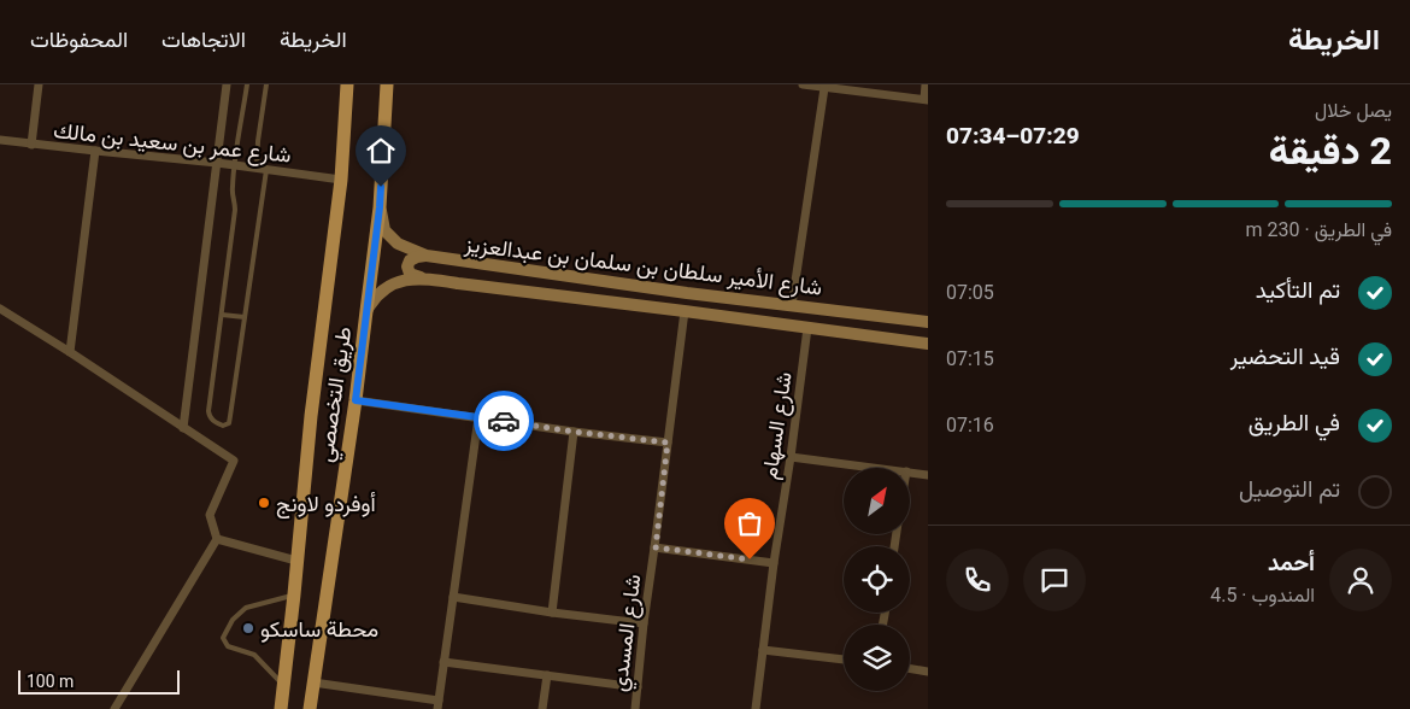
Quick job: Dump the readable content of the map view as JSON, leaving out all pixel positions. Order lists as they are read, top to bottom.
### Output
{
  "streets": {
    "main road": ["طريق التخصصي"],
    "street": [
      "شارع عمر بن سعيد بن مالك",
      "شارع الأمير سلطان بن سلمان بن عبدالعزيز",
      "شارع السهام",
      "شارع المسدي"
    ]
  },
  "crossings": [
    ["شارع عمر بن سعيد بن مالك", "طريق التخصصي"],
    ["شارع الأمير سلطان بن سلمان بن عبدالعزيز", "طريق التخصصي"],
    ["شارع الأمير سلطان بن سلمان بن عبدالعزيز", "شارع السهام"],
    ["شارع الأمير سلطان بن سلمان بن عبدالعزيز", "شارع المسدي"]
  ],
  "places": ["أوفردو لاونج", "محطة ساسكو"],
  "scale_bar": "100 m",
  "north": "top right",
  "page": {
    "header": "الخريطة",
    "nav": ["الخريطة", "الاتجاهات", "المحفوظات"],
    "heading": ["2 دقيقة", "يصل خلال", "07:29–07:34"],
    "panel": ["أحمد", "المندوب · 4.5"],
    "bar": "في الطريق · 230 m",
    "list": [
      ["تم التأكيد", "07:05"],
      ["قيد التحضير", "07:15"],
      ["في الطريق", "07:16"],
      "تم التوصيل"
    ],
    "scale": "100 m"
  }
}
